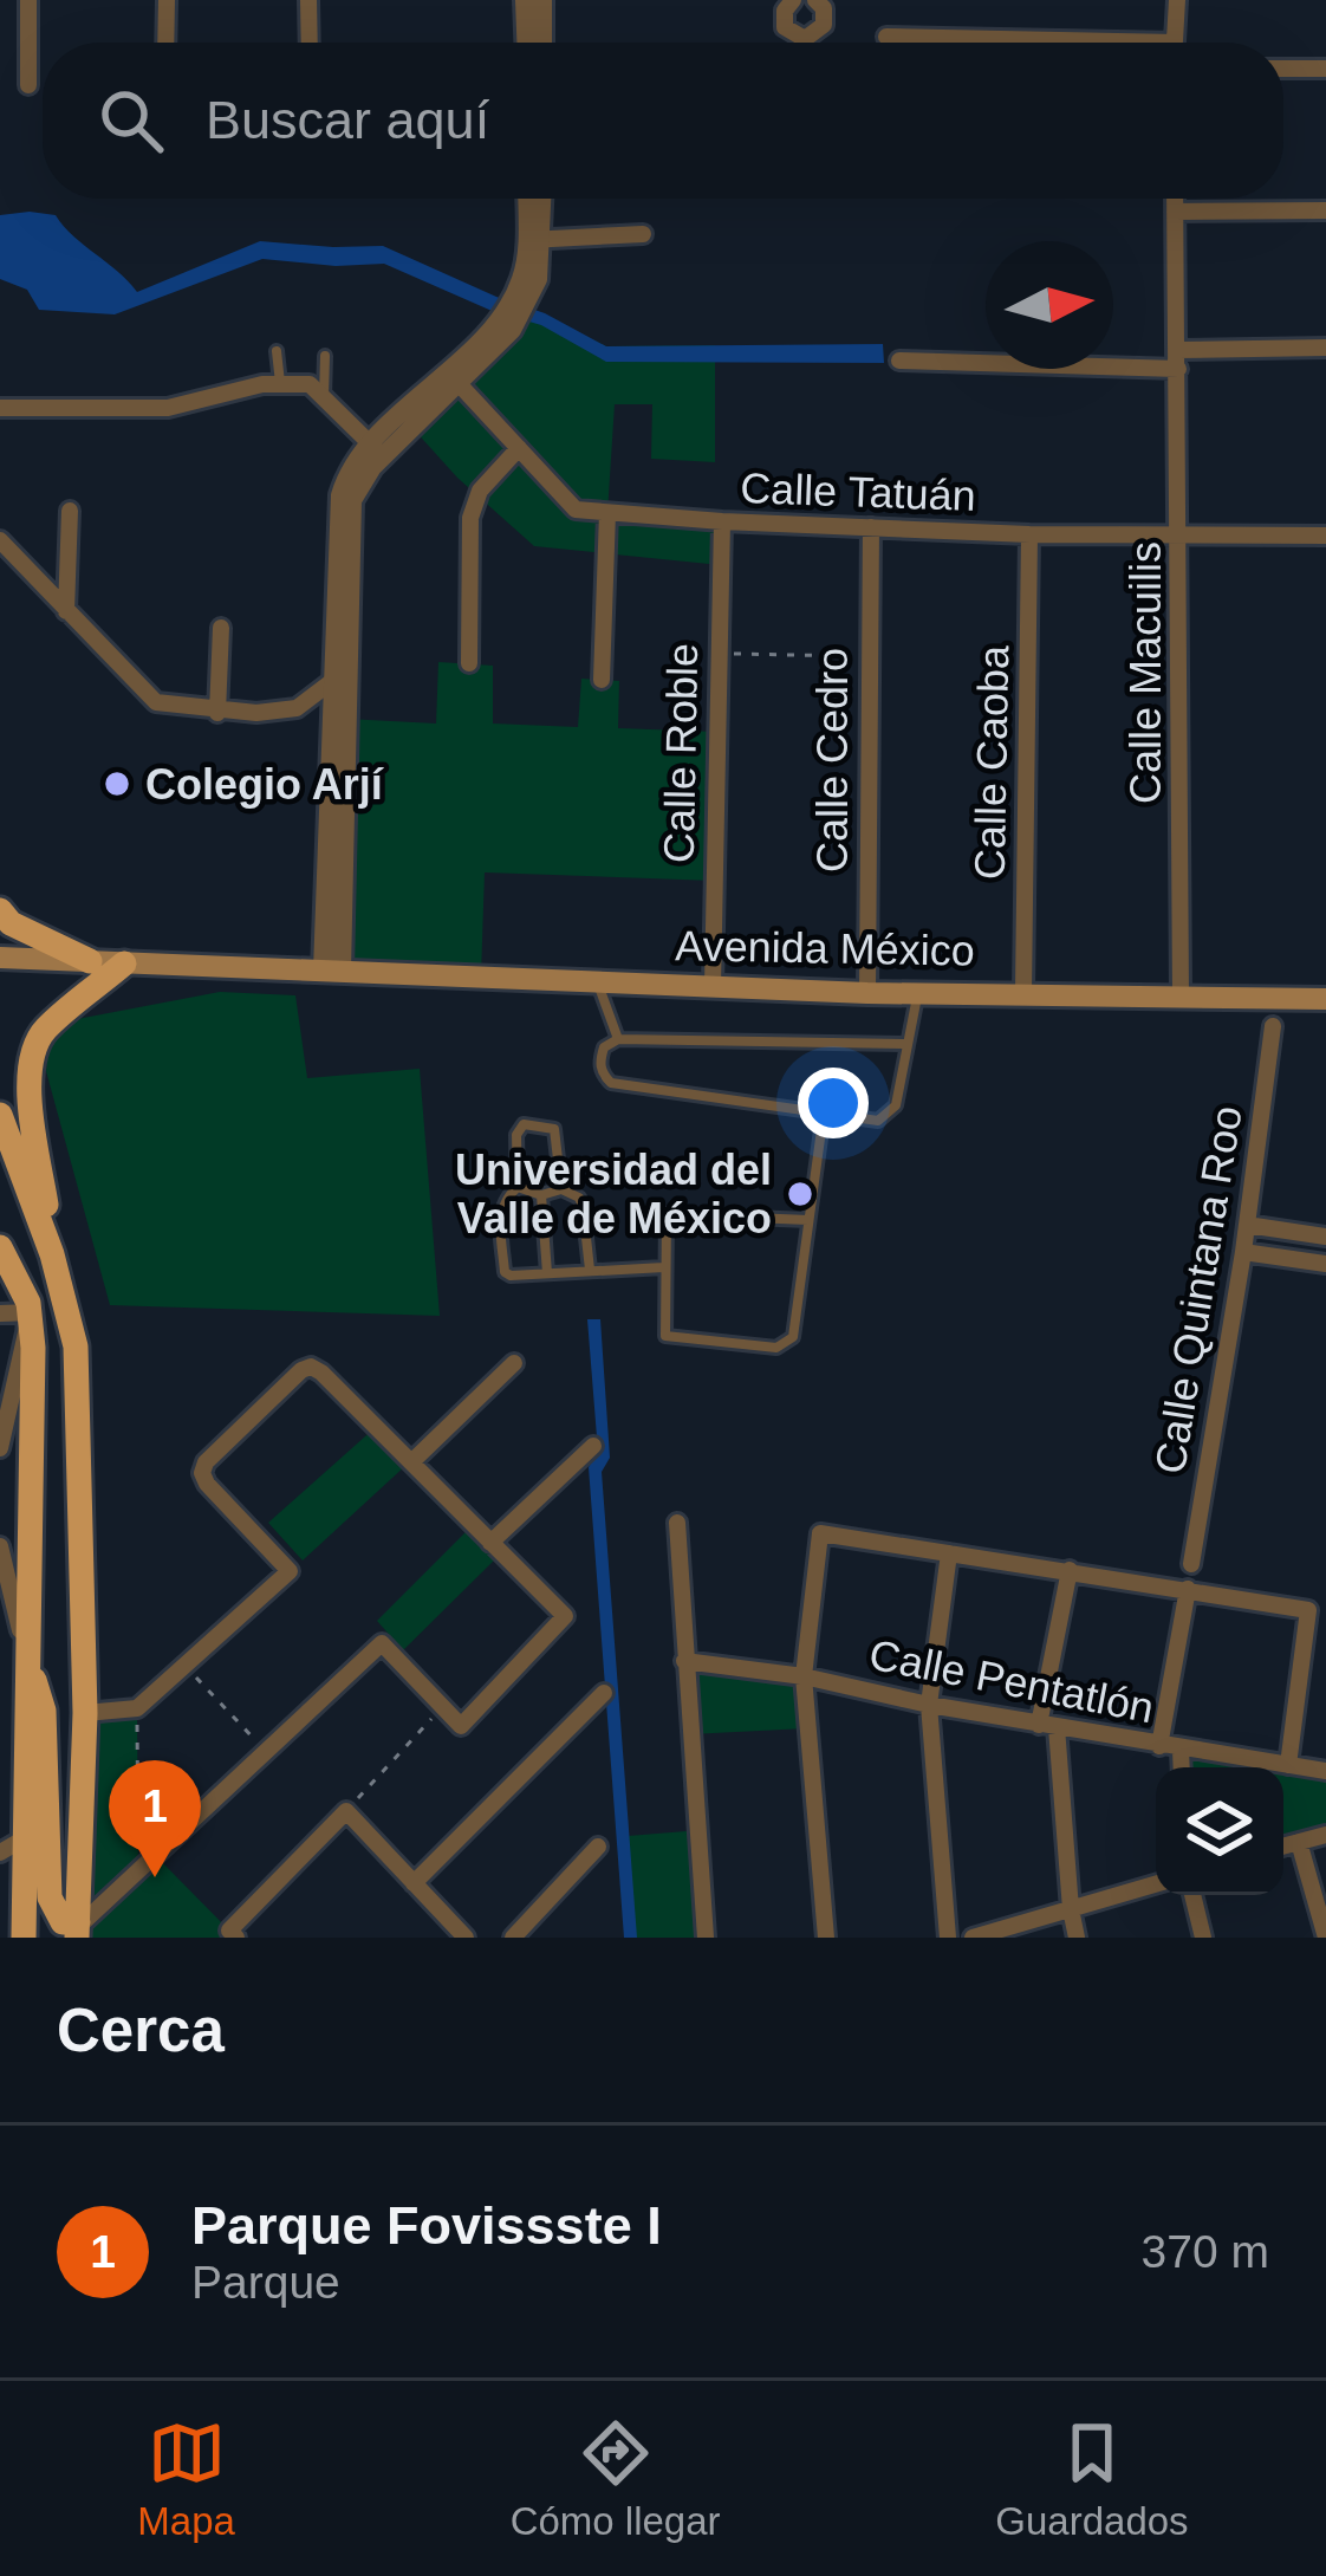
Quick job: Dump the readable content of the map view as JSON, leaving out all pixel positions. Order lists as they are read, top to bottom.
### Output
{
  "streets": {
    "main road": ["Avenida México"],
    "street": [
      "Calle Tatuán",
      "Calle Macuilis",
      "Calle Roble",
      "Calle Cedro",
      "Calle Caoba",
      "Calle Quintana Roo",
      "Calle Pentatlón"
    ]
  },
  "crossings": [
    ["Calle Tatuán", "Calle Macuilis"],
    ["Calle Tatuán", "Calle Roble"],
    ["Calle Tatuán", "Calle Cedro"],
    ["Calle Tatuán", "Calle Caoba"],
    ["Calle Macuilis", "Avenida México"],
    ["Calle Roble", "Avenida México"],
    ["Calle Cedro", "Avenida México"],
    ["Calle Caoba", "Avenida México"]
  ],
  "places": ["Colegio Arjí", "Universidad del Valle de México"],
  "north": "right",
  "page": {
    "search": "Buscar aquí",
    "pins": "1",
    "heading": "Cerca",
    "list": [
      {
        "mark": "1",
        "name": "Parque Fovissste I",
        "note": "Parque",
        "value": "370 m"
      }
    ],
    "nav": ["Mapa", "Cómo llegar", "Guardados"]
  }
}
